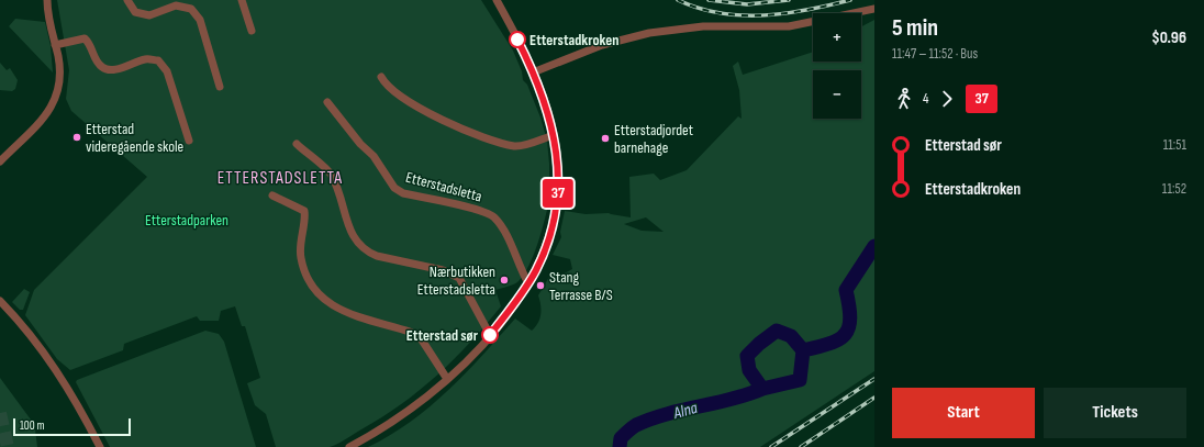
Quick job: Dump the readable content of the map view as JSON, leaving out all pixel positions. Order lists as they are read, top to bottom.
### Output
{
  "streets": {
    "street": ["Etterstadsletta"]
  },
  "districts": ["ETTERSTADSLETTA"],
  "water": ["Alna"],
  "parks": ["Etterstadparken"],
  "places": [
    "Etterstadkroken",
    "Etterstad videregående skole",
    "Etterstadjordet barnehage",
    "Nærbutikken Etterstadsletta",
    "Stang Terrasse B/S",
    "Etterstad sør"
  ],
  "lines": ["bus line 37"],
  "scale_bar": "100 m",
  "page": {
    "on_map": "37",
    "heading": ["5 min", "11:47 – 11:52 · Bus", "$0.96"],
    "map_buttons": ["+", "−"],
    "legs": ["4", "37"],
    "list": [
      {
        "name": "Etterstad sør",
        "value": "11:51"
      },
      {
        "name": "Etterstadkroken",
        "value": "11:52"
      }
    ],
    "buttons": ["Start", "Tickets"],
    "scale": "100 m"
  }
}
